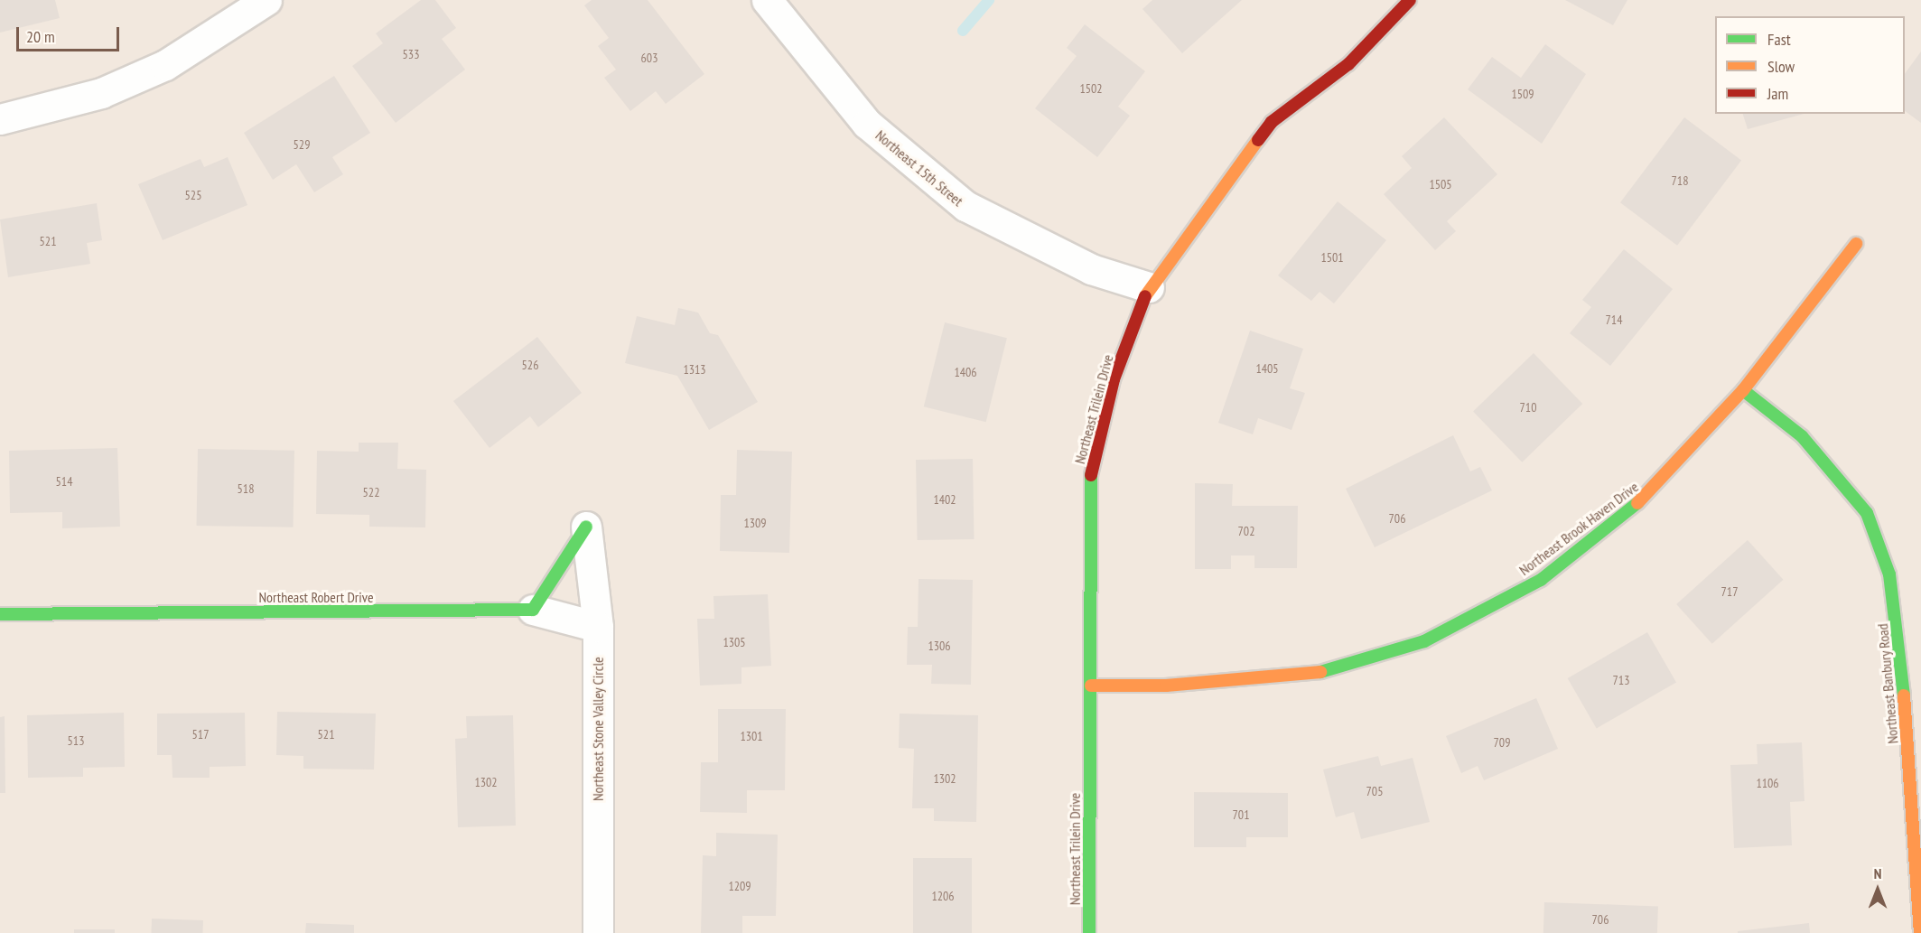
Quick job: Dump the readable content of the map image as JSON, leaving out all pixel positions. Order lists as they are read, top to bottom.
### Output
{
  "streets": {
    "street": [
      "Northeast 15th Street",
      "Northeast Trilein Drive",
      "Northeast Brook Haven Drive",
      "Northeast Robert Drive",
      "Northeast Banbury Road",
      "Northeast Stone Valley Circle"
    ]
  },
  "crossings": [
    ["Northeast 15th Street", "Northeast Trilein Drive"],
    ["Northeast Trilein Drive", "Northeast Brook Haven Drive"],
    ["Northeast Brook Haven Drive", "Northeast Banbury Road"]
  ],
  "house_numbers": [
    "533",
    "603",
    "1502",
    "1509",
    "529",
    "718",
    "1505",
    "525",
    "521",
    "1501",
    "714",
    "526",
    "1405",
    "1313",
    "1406",
    "710",
    "514",
    "518",
    "522",
    "1402",
    "706",
    "1309",
    "702",
    "717",
    "1305",
    "1306",
    "713",
    "517",
    "521",
    "1301",
    "513",
    "709",
    "1302",
    "1302",
    "1106",
    "705",
    "701",
    "1209",
    "1206",
    "706"
  ],
  "legend": ["Fast", "Slow", "Jam"],
  "scale_bar": "20 m",
  "north": "top"
}
